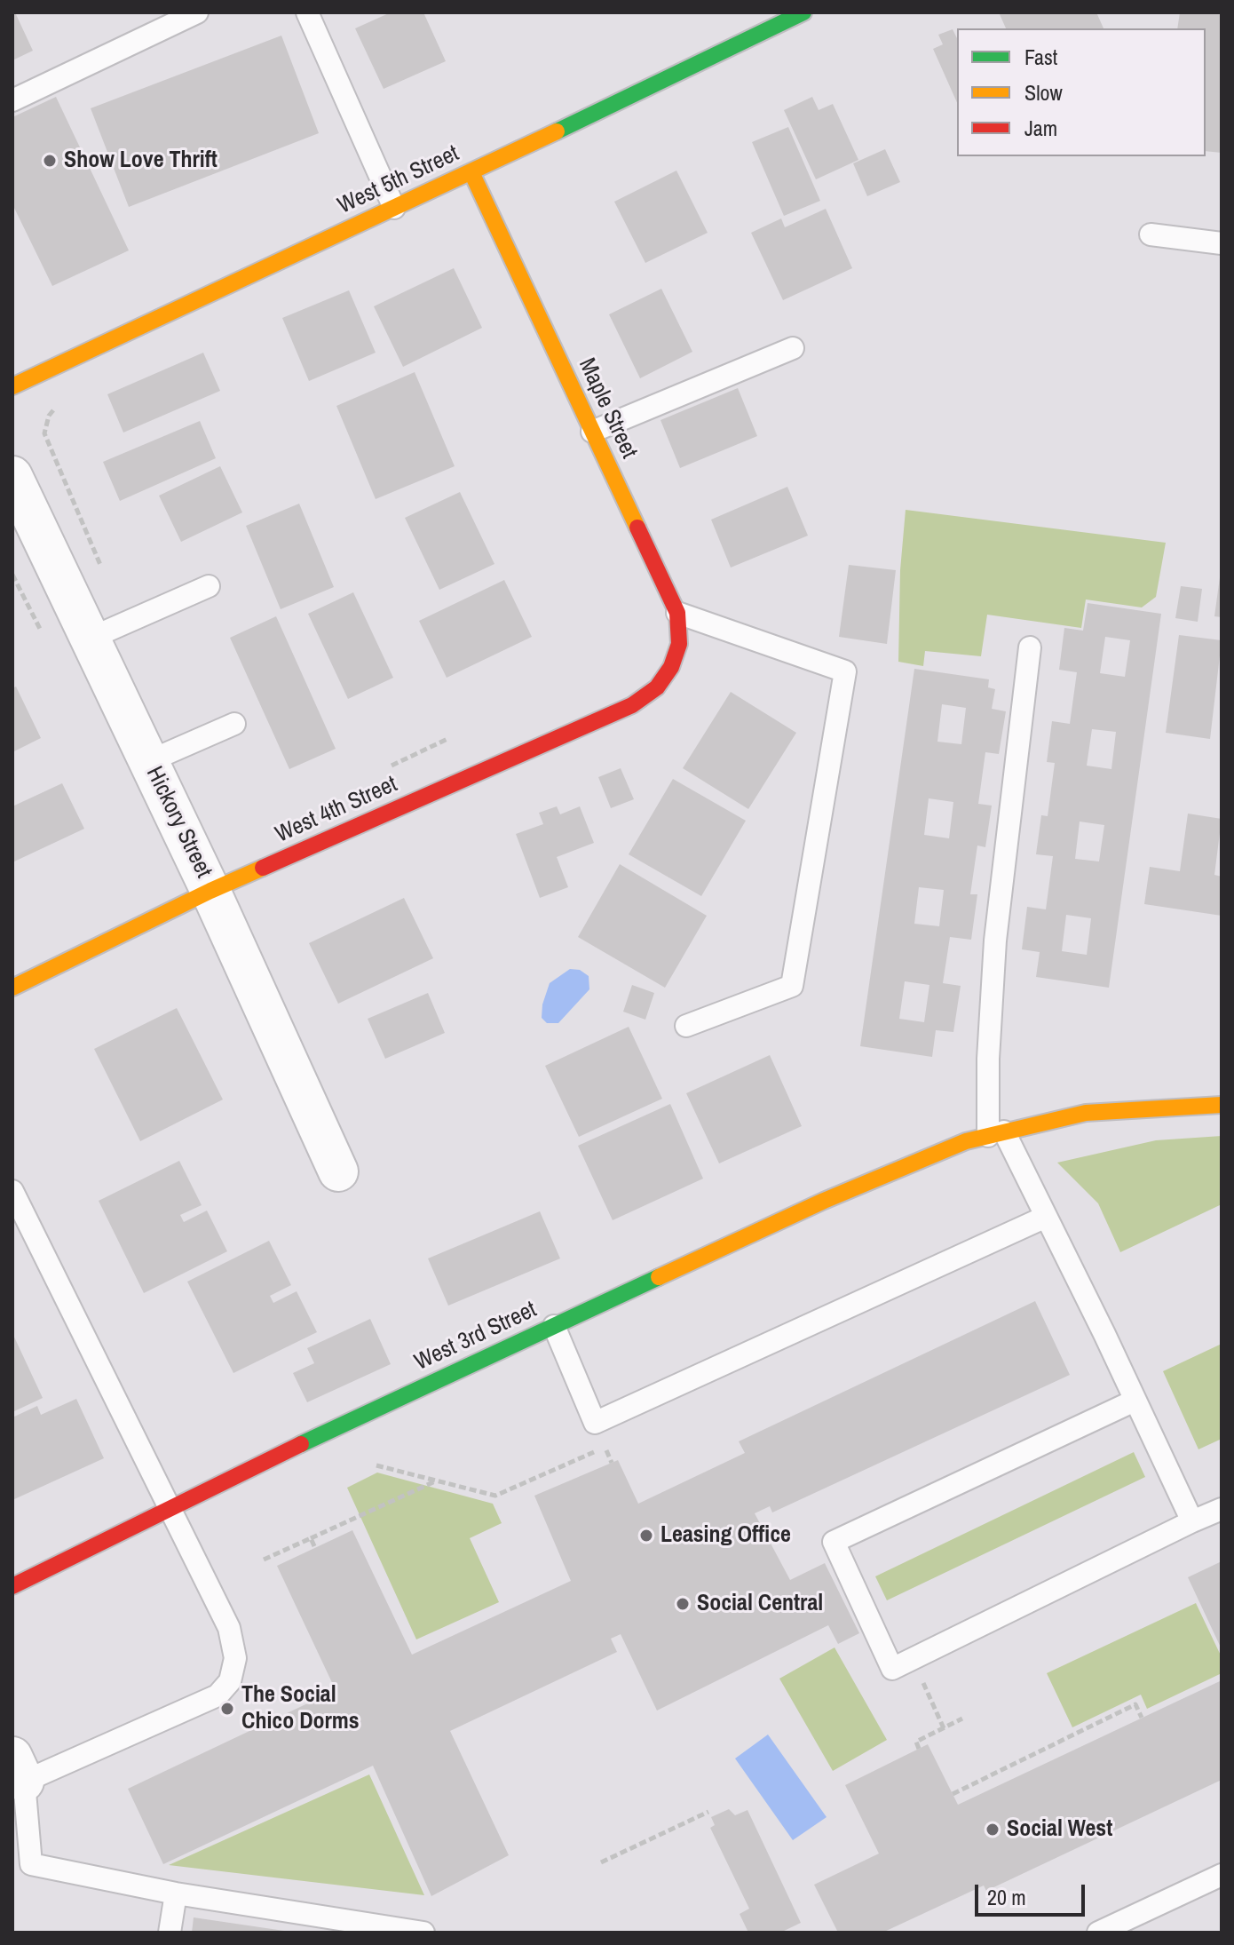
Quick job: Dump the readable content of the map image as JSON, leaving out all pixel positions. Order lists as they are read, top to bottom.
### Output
{
  "streets": {
    "street": [
      "West 5th Street",
      "Maple Street",
      "West 4th Street",
      "Hickory Street",
      "West 3rd Street"
    ]
  },
  "crossings": [
    ["West 5th Street", "Maple Street"],
    ["Maple Street", "West 4th Street"],
    ["West 4th Street", "Hickory Street"]
  ],
  "places": [
    "Show Love Thrift",
    "Leasing Office",
    "Social Central",
    "The Social Chico Dorms",
    "Social West"
  ],
  "legend": ["Fast", "Slow", "Jam"],
  "scale_bar": "20 m"
}
